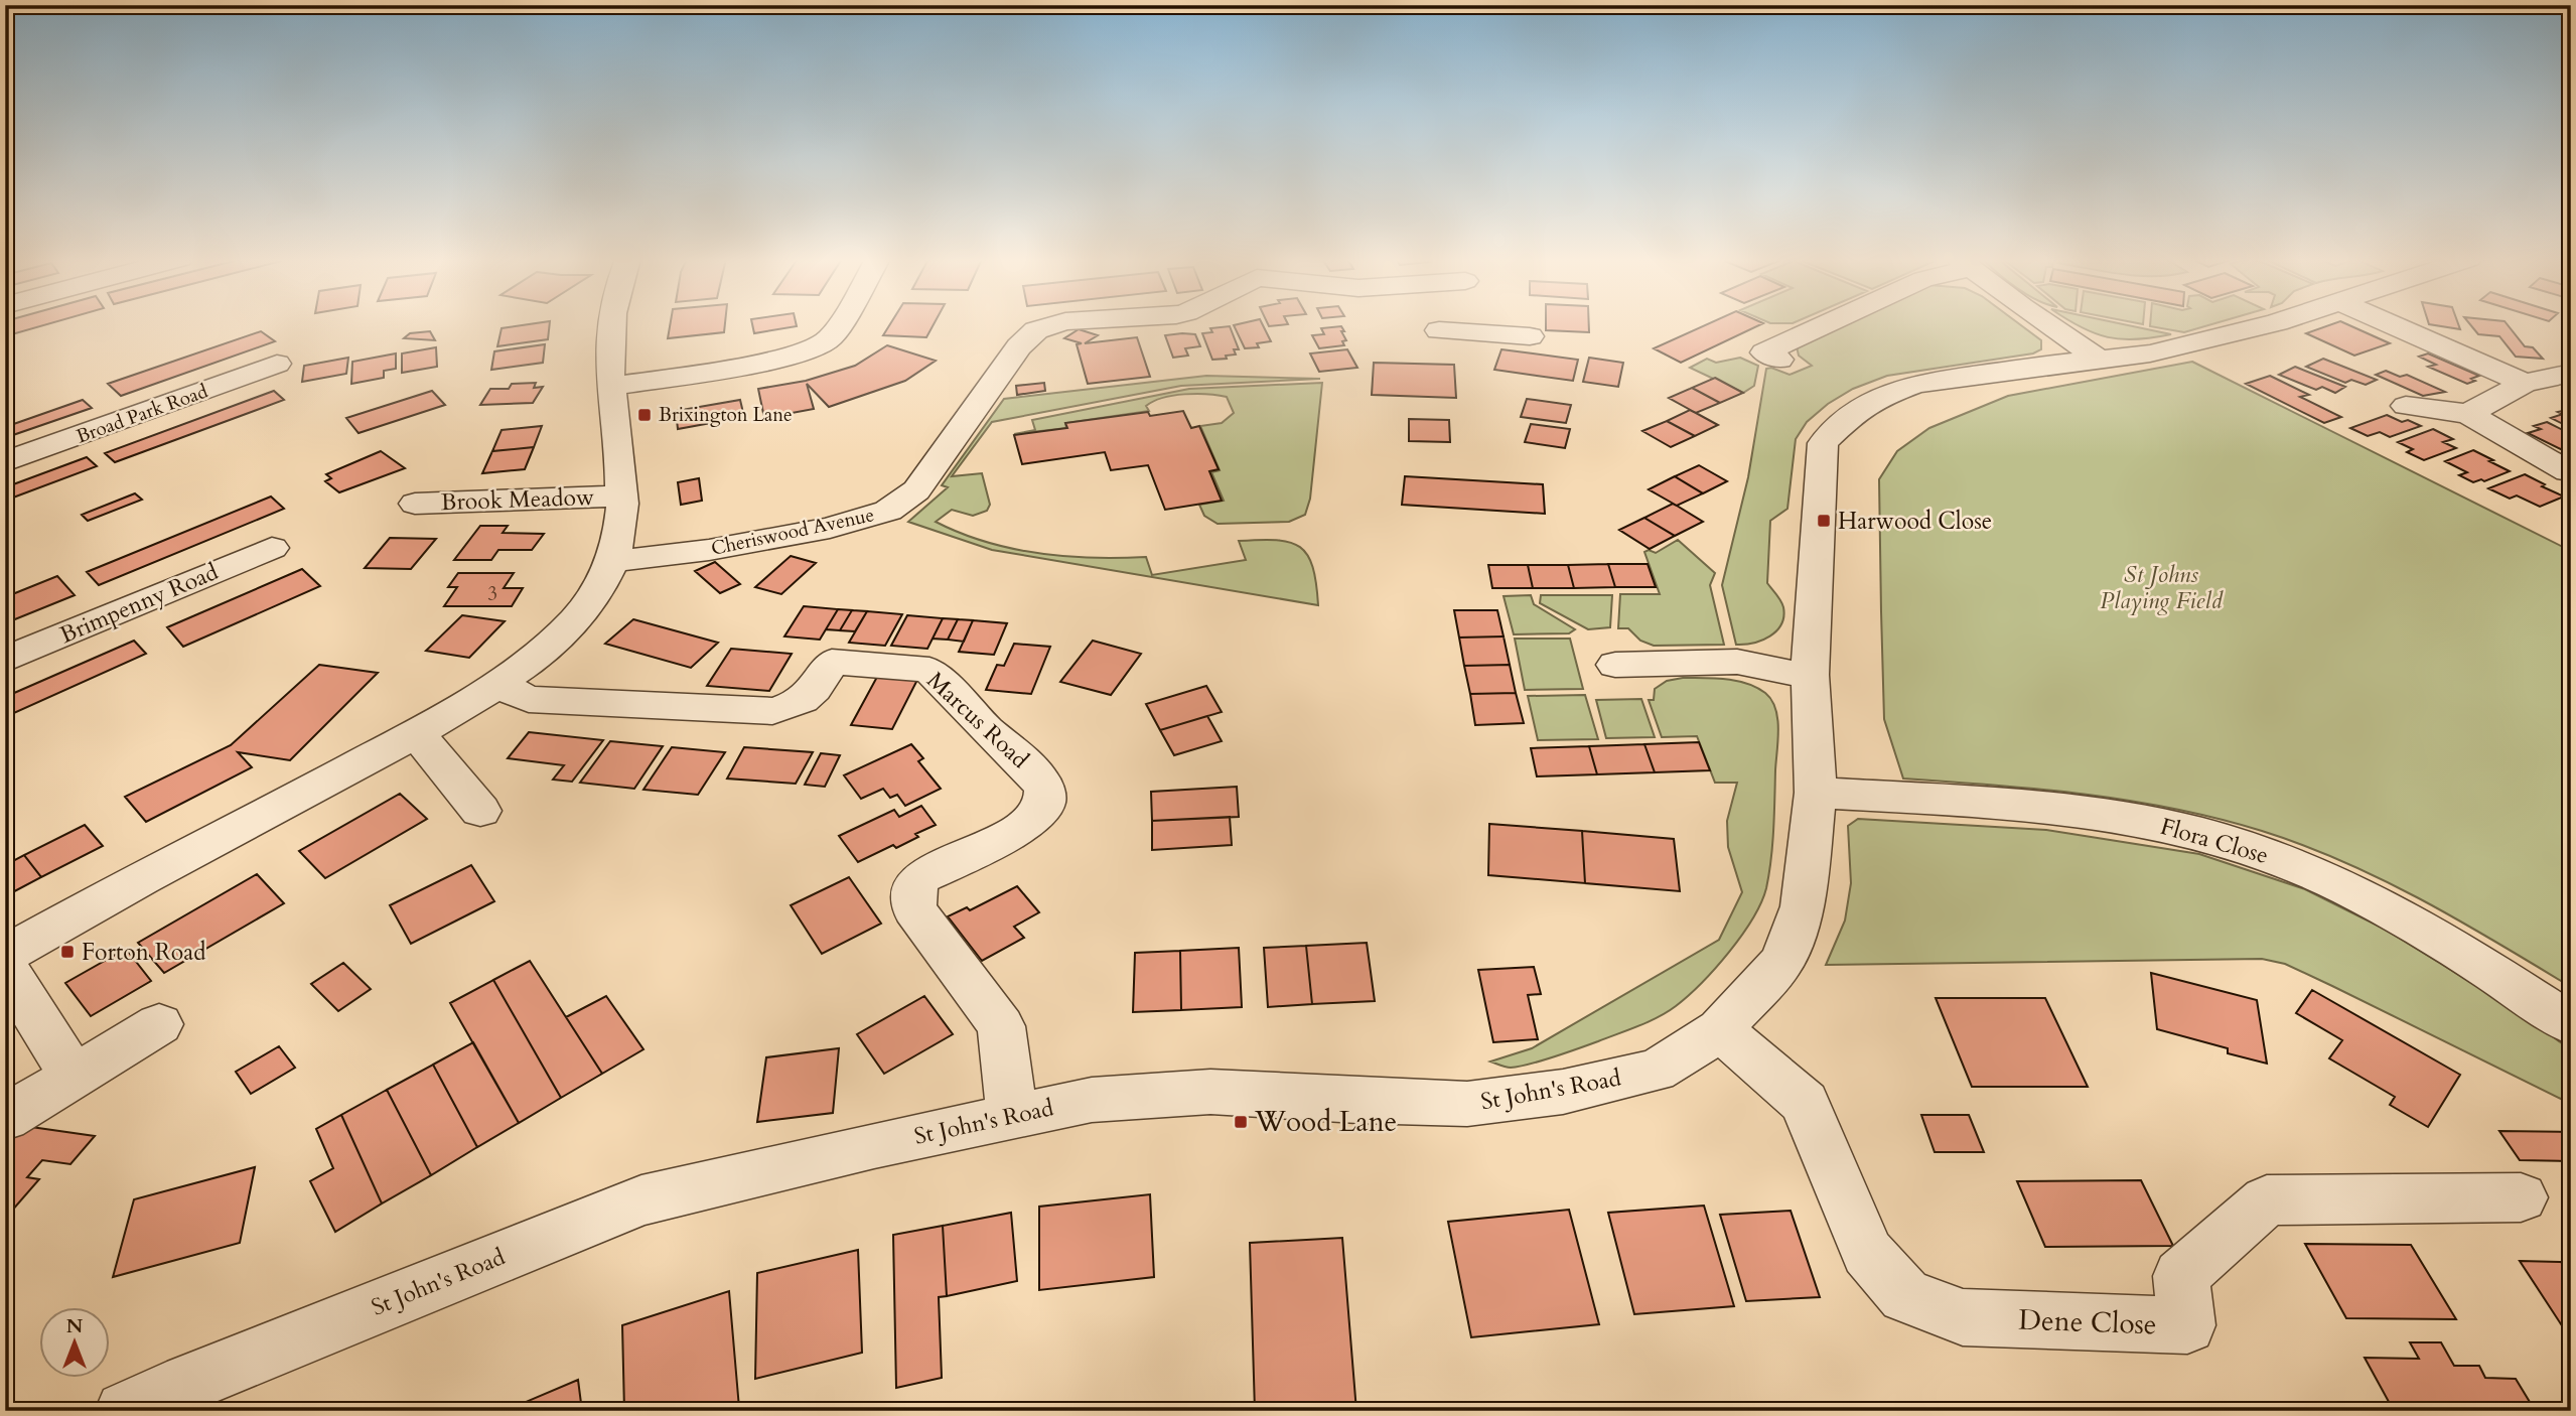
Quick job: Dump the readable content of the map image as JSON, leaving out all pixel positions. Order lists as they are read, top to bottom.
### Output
{
  "streets": {
    "street": [
      "Broad Park Road",
      "Brook Meadow",
      "Cheriswood Avenue",
      "Brimpenny Road",
      "Marcus Road",
      "Flora Close",
      "St John's Road",
      "Dene Close"
    ]
  },
  "crossings": [
    ["Marcus Road", "St John's Road"],
    ["Flora Close", "St John's Road"],
    ["St John's Road", "Dene Close"]
  ],
  "parks": ["St Johns Playing Field"],
  "places": {
    "transit": [
      "Brixington Lane",
      "Harwood Close",
      "Forton Road",
      "Wood Lane"
    ]
  },
  "house_numbers": ["3"],
  "north": "top"
}
